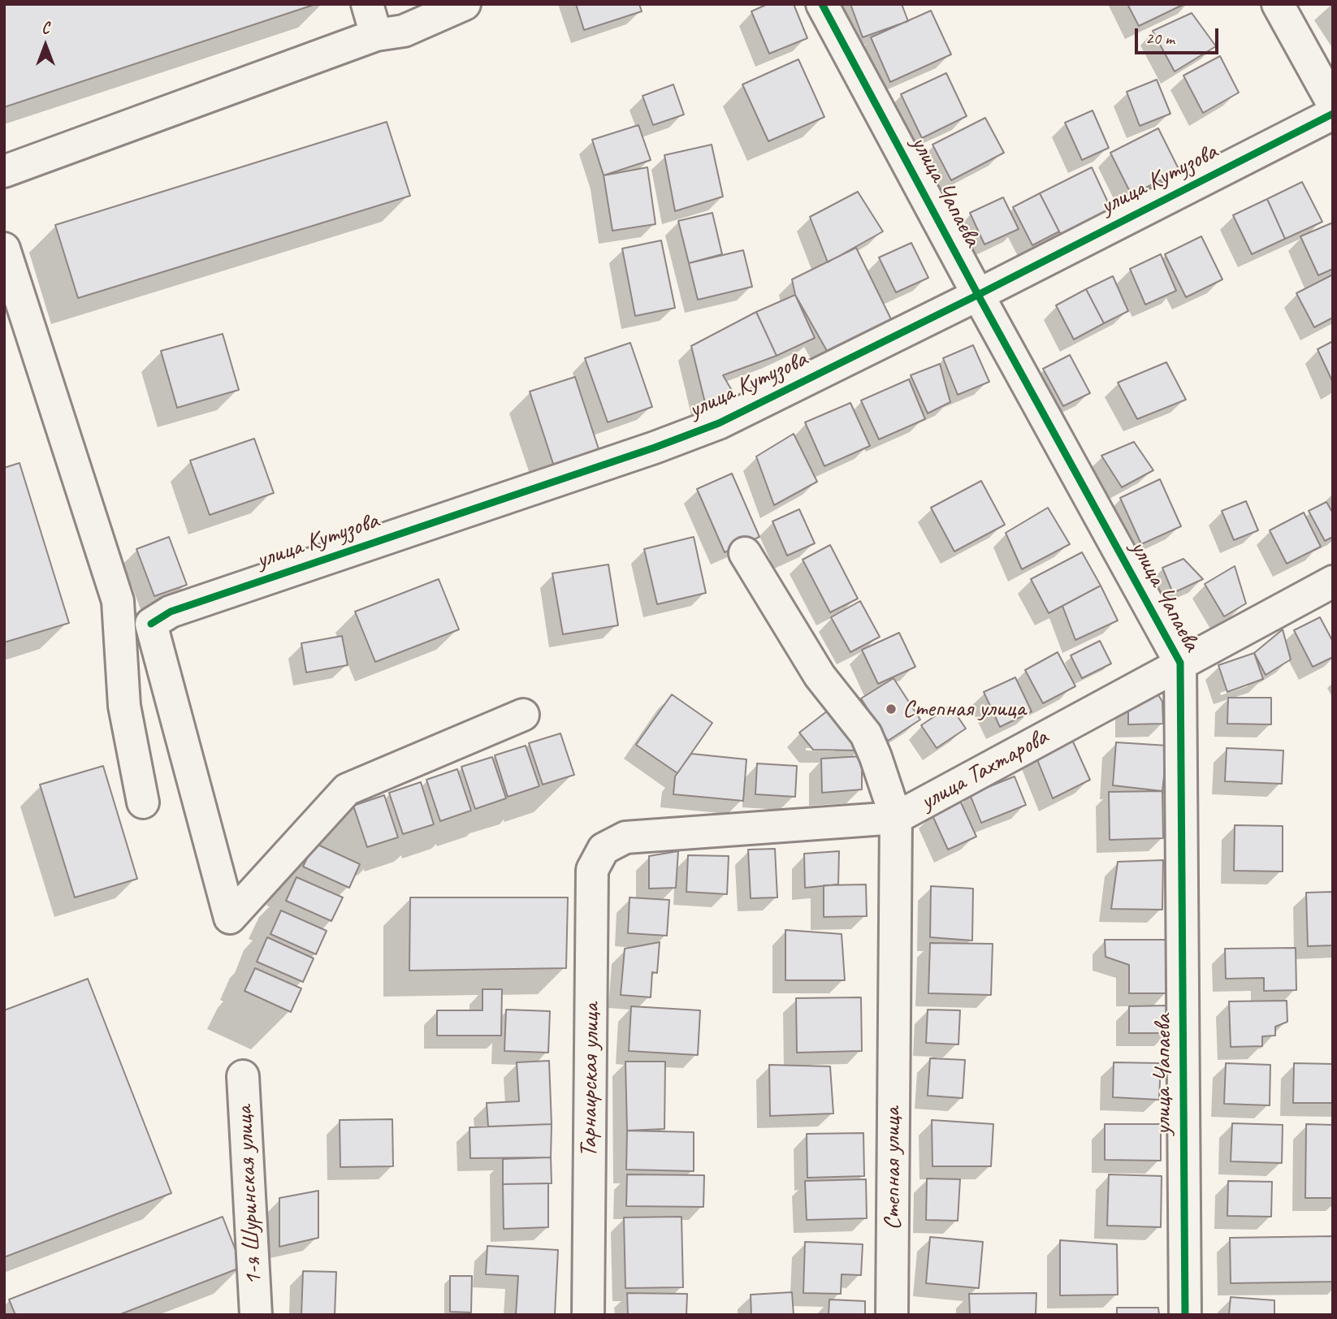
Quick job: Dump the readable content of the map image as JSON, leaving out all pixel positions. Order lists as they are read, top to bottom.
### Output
{
  "streets": {
    "street": [
      "улица Кутузова",
      "улица Чапаева",
      "улица Тахтарова",
      "Тарнаирская улица",
      "Степная улица",
      "1-я Шуринская улица"
    ]
  },
  "crossings": [
    ["улица Кутузова", "улица Чапаева"],
    ["улица Чапаева", "улица Тахтарова"],
    ["улица Тахтарова", "Тарнаирская улица"],
    ["улица Тахтарова", "Степная улица"]
  ],
  "places": ["Степная улица"],
  "scale_bar": "20 m",
  "north": "top"
}
